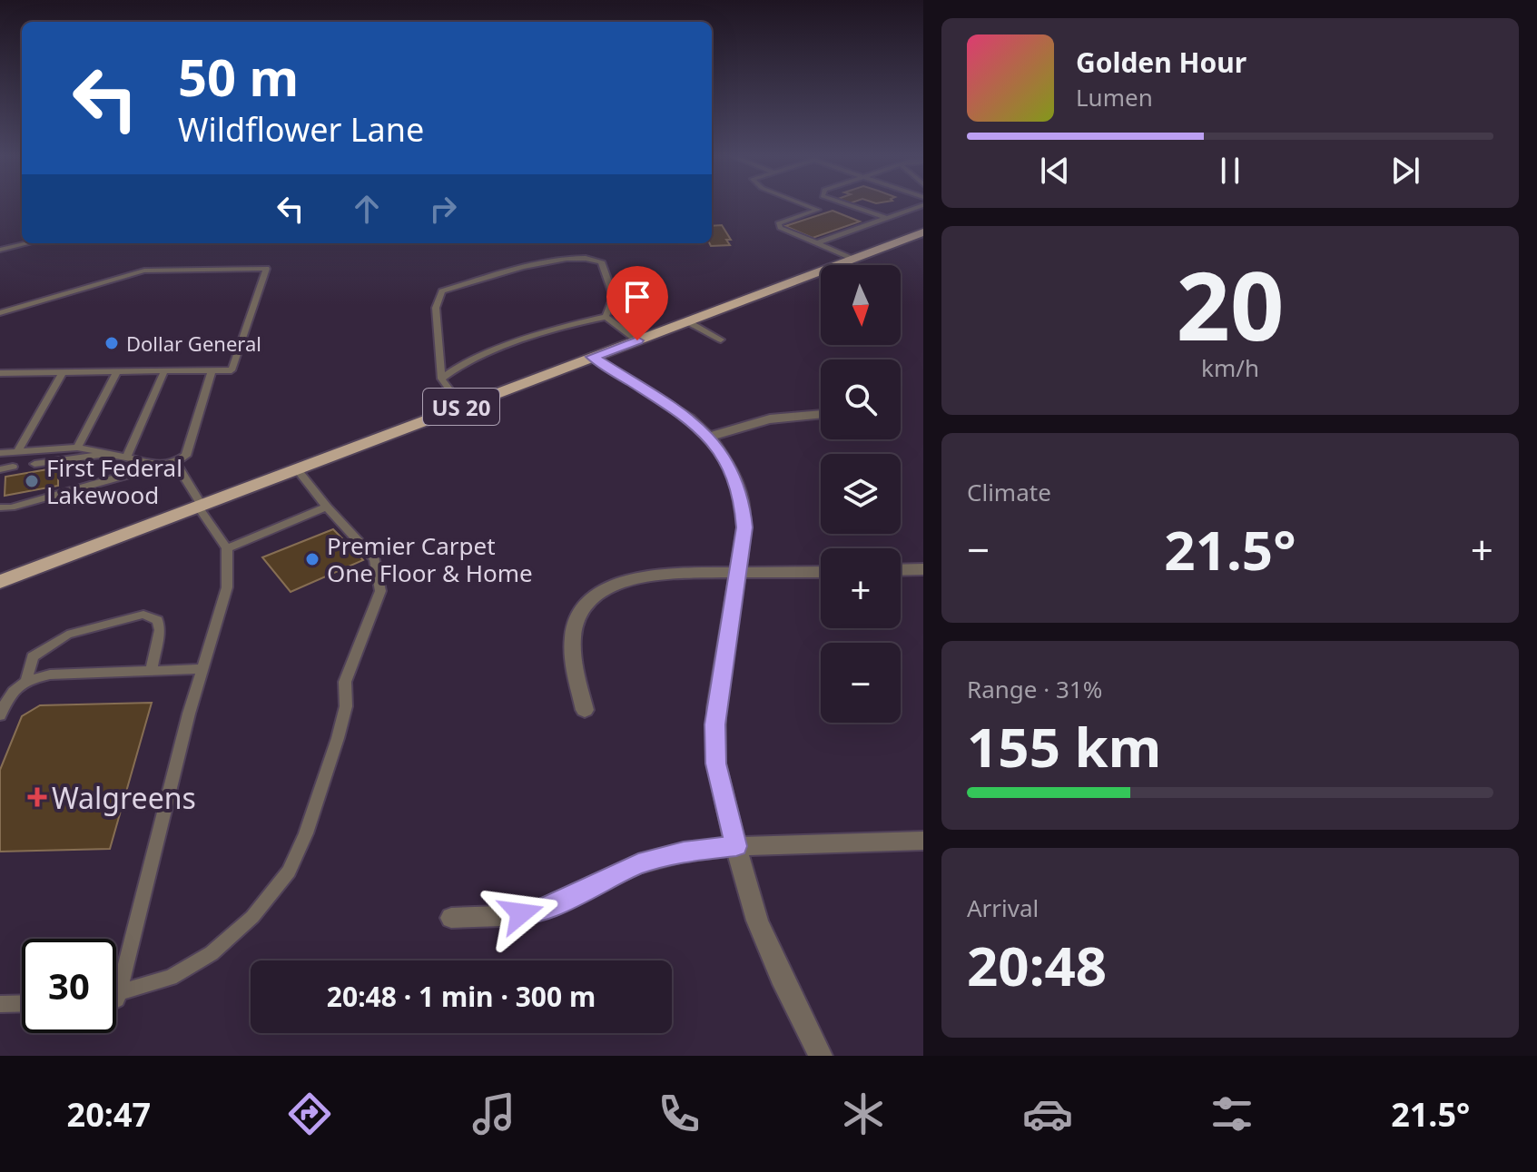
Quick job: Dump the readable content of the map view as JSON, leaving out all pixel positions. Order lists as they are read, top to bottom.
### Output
{
  "streets": {
    "main road": ["US 20"]
  },
  "places": {
    "other": ["Dollar General", "First Federal Lakewood", "Premier Carpet One Floor & Home"],
    "health": ["Walgreens"]
  },
  "north": "bottom",
  "page": {
    "turn": ["50 m", "Wildflower Lane"],
    "song": ["Golden Hour", "Lumen"],
    "tile": [
      ["20", "km/h"],
      "Climate",
      ["Range · 31%", "155 km"],
      ["Arrival", "20:48"]
    ],
    "map_buttons": ["+", "−"],
    "heat": ["−", "21.5°", "+"],
    "limit": "30",
    "trip": "20:48 · 1 min · 300 m",
    "tabs": ["20:47", "21.5°"]
  }
}
